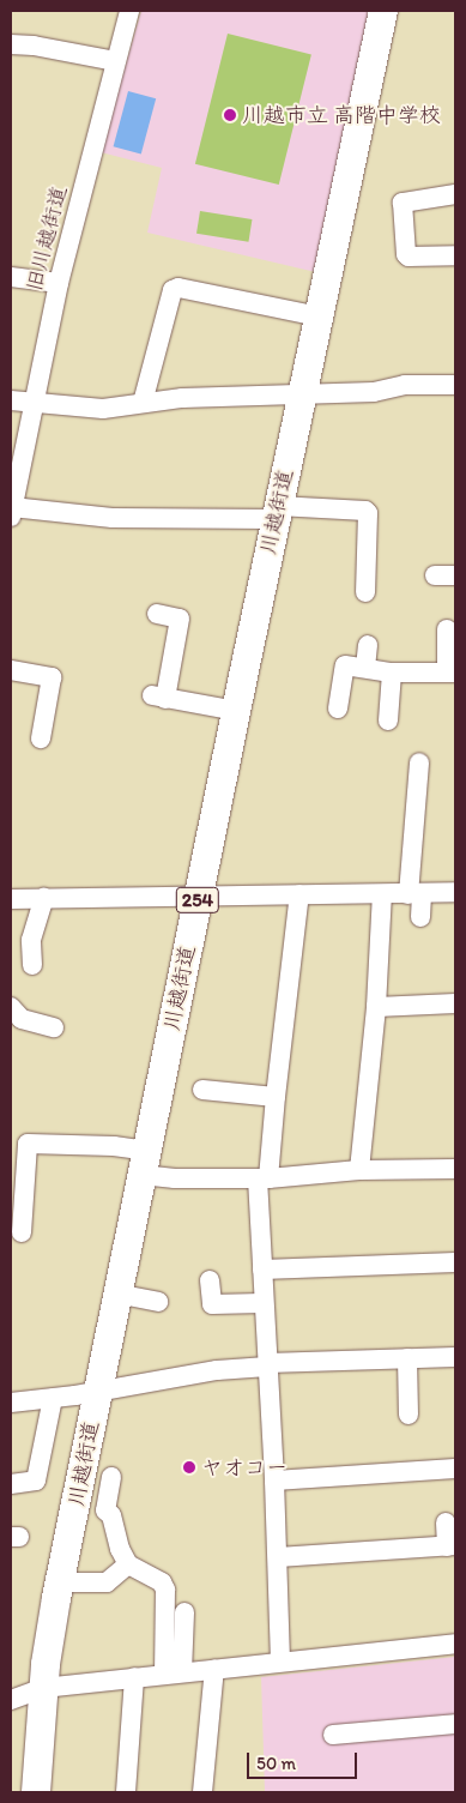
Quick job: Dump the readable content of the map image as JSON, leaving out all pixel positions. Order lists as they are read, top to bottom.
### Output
{
  "streets": {
    "highway": ["川越街道", "254"],
    "street": ["旧川越街道"]
  },
  "places": ["川越市立 高階中学校", "ヤオコー"],
  "scale_bar": "50 m"
}
